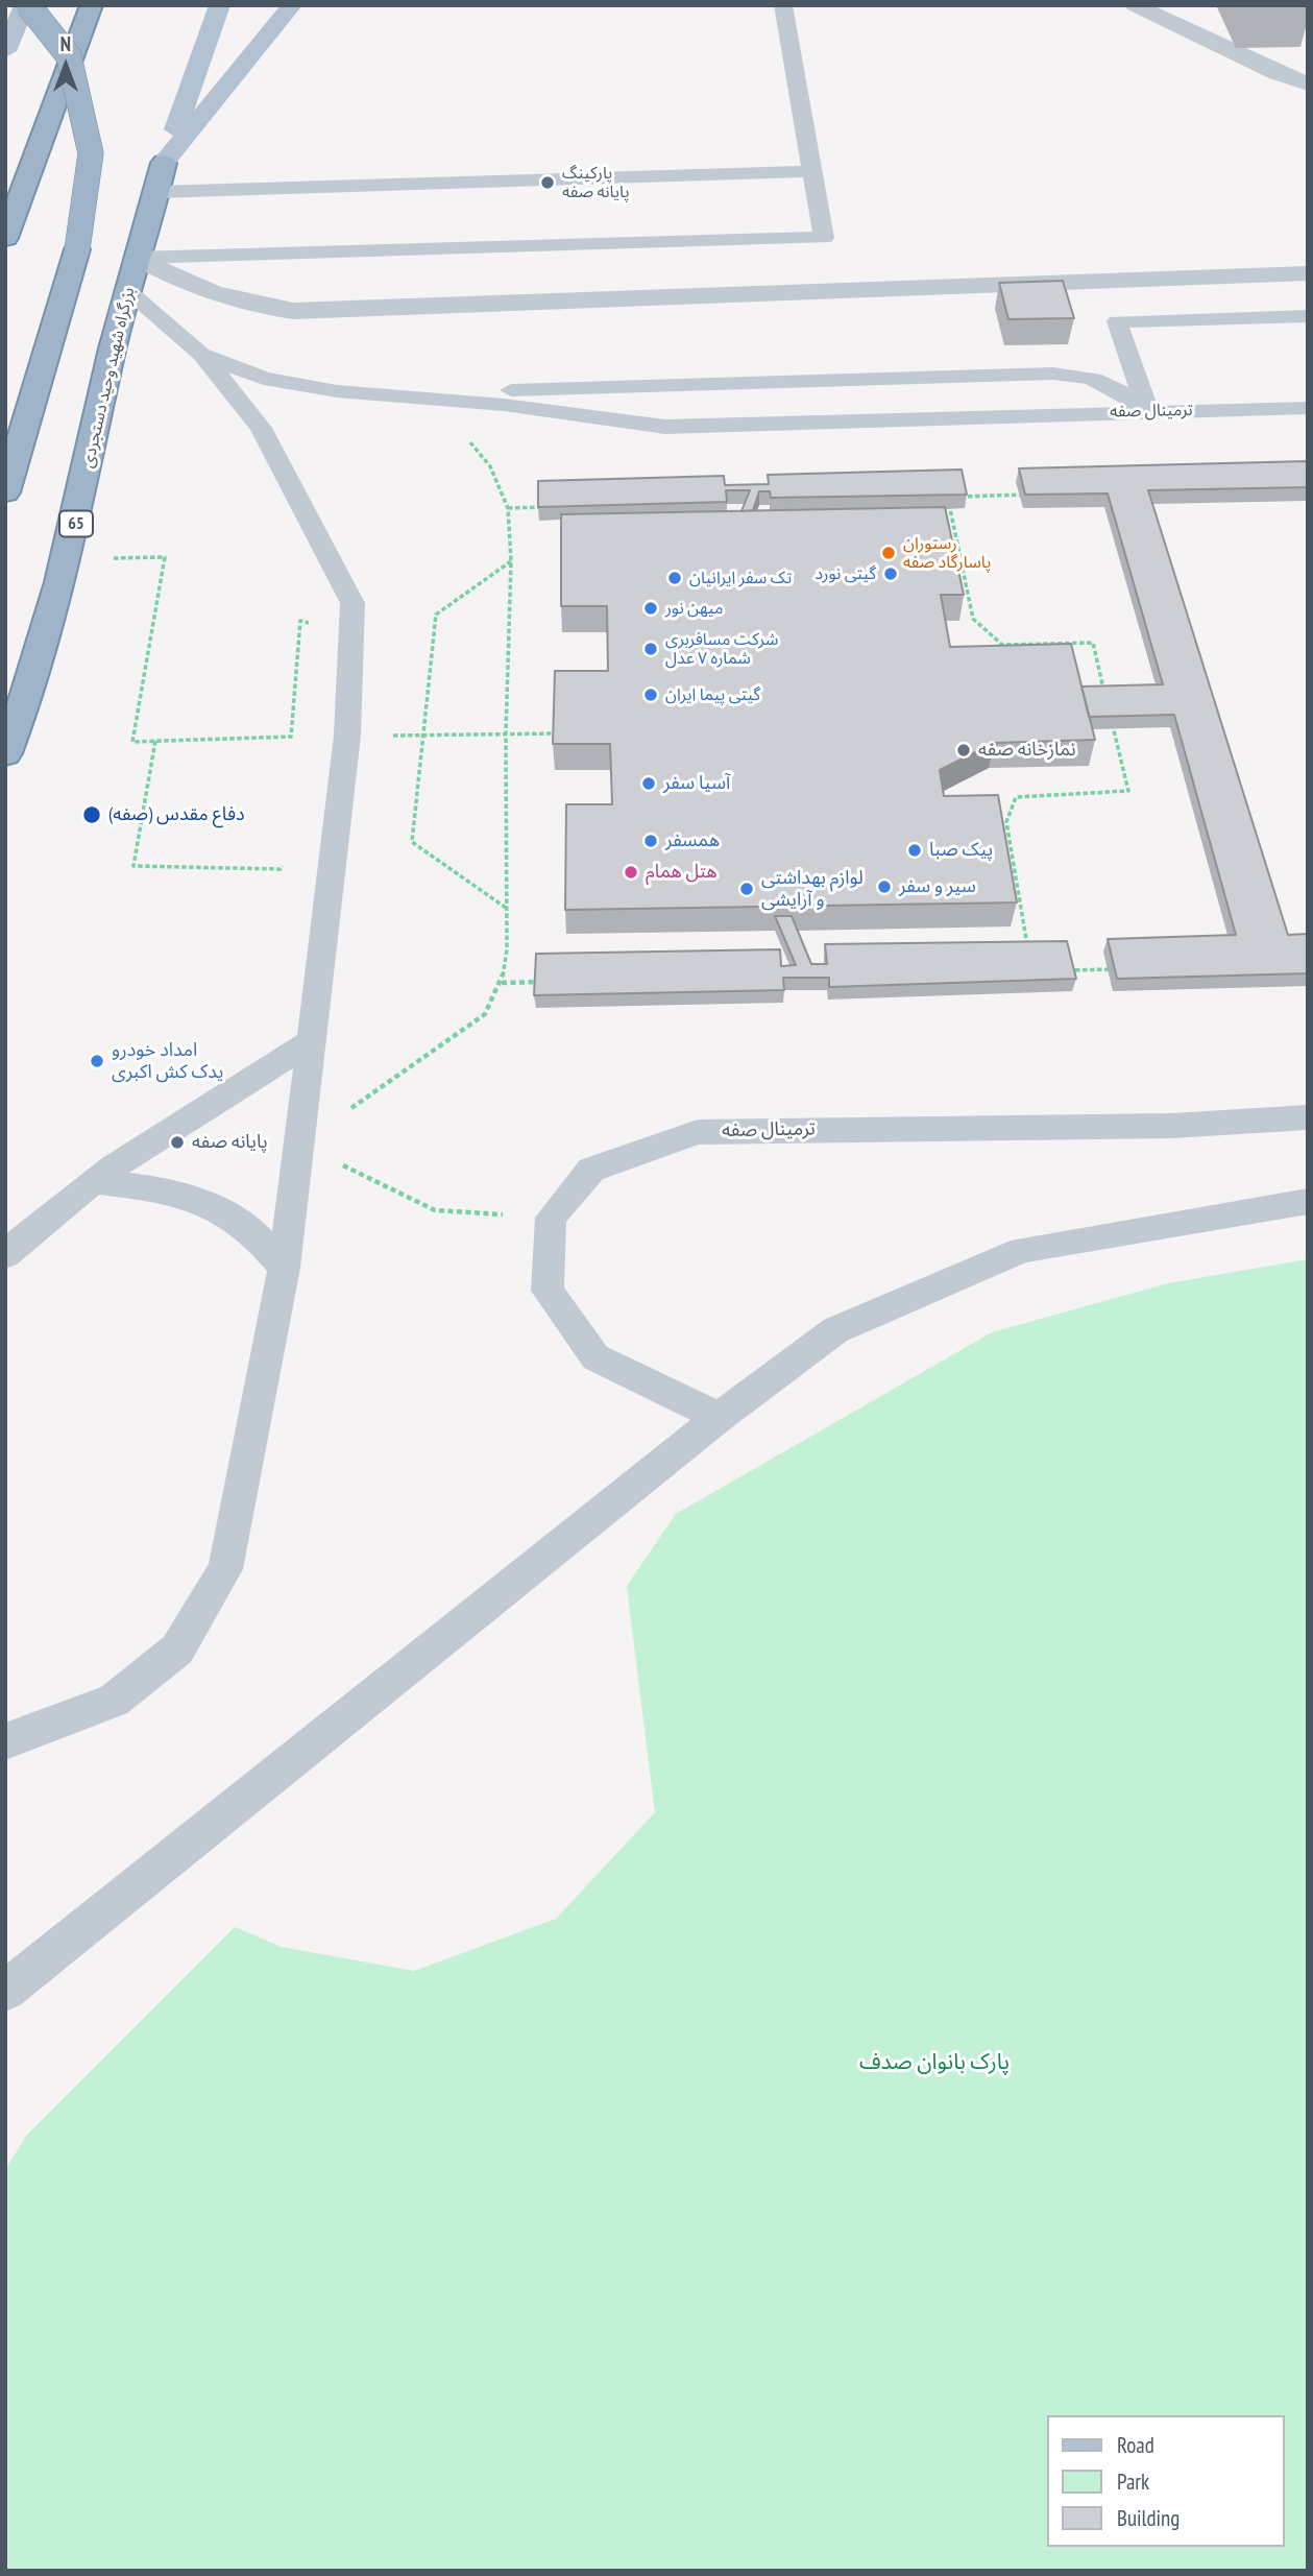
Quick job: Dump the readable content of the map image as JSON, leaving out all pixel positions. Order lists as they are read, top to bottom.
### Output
{
  "streets": {
    "highway": ["بزرگراه شهید وحید دستجردی", "65"],
    "lane": ["ترمینال صفه"]
  },
  "parks": ["پارک بانوان صدف"],
  "places": [
    "پارکینگ پایانه صفه",
    "رستوران پاسارگاد صفه",
    "گیتی نورد",
    "تک سفر ایرانیان",
    "میهن نور",
    "شرکت مسافربری شماره ۷ عدل",
    "گیتی پیما ایران",
    "نمازخانه صفه",
    "آسیا سفر",
    "دفاع مقدس (صفه)",
    "همسفر",
    "پیک صبا",
    "هتل همام",
    "سیر و سفر",
    "لوازم بهداشتی و آرایشی",
    "امداد خودرو یدک کش اکبری",
    "پایانه صفه"
  ],
  "legend": ["Road", "Park", "Building"],
  "north": "top"
}
